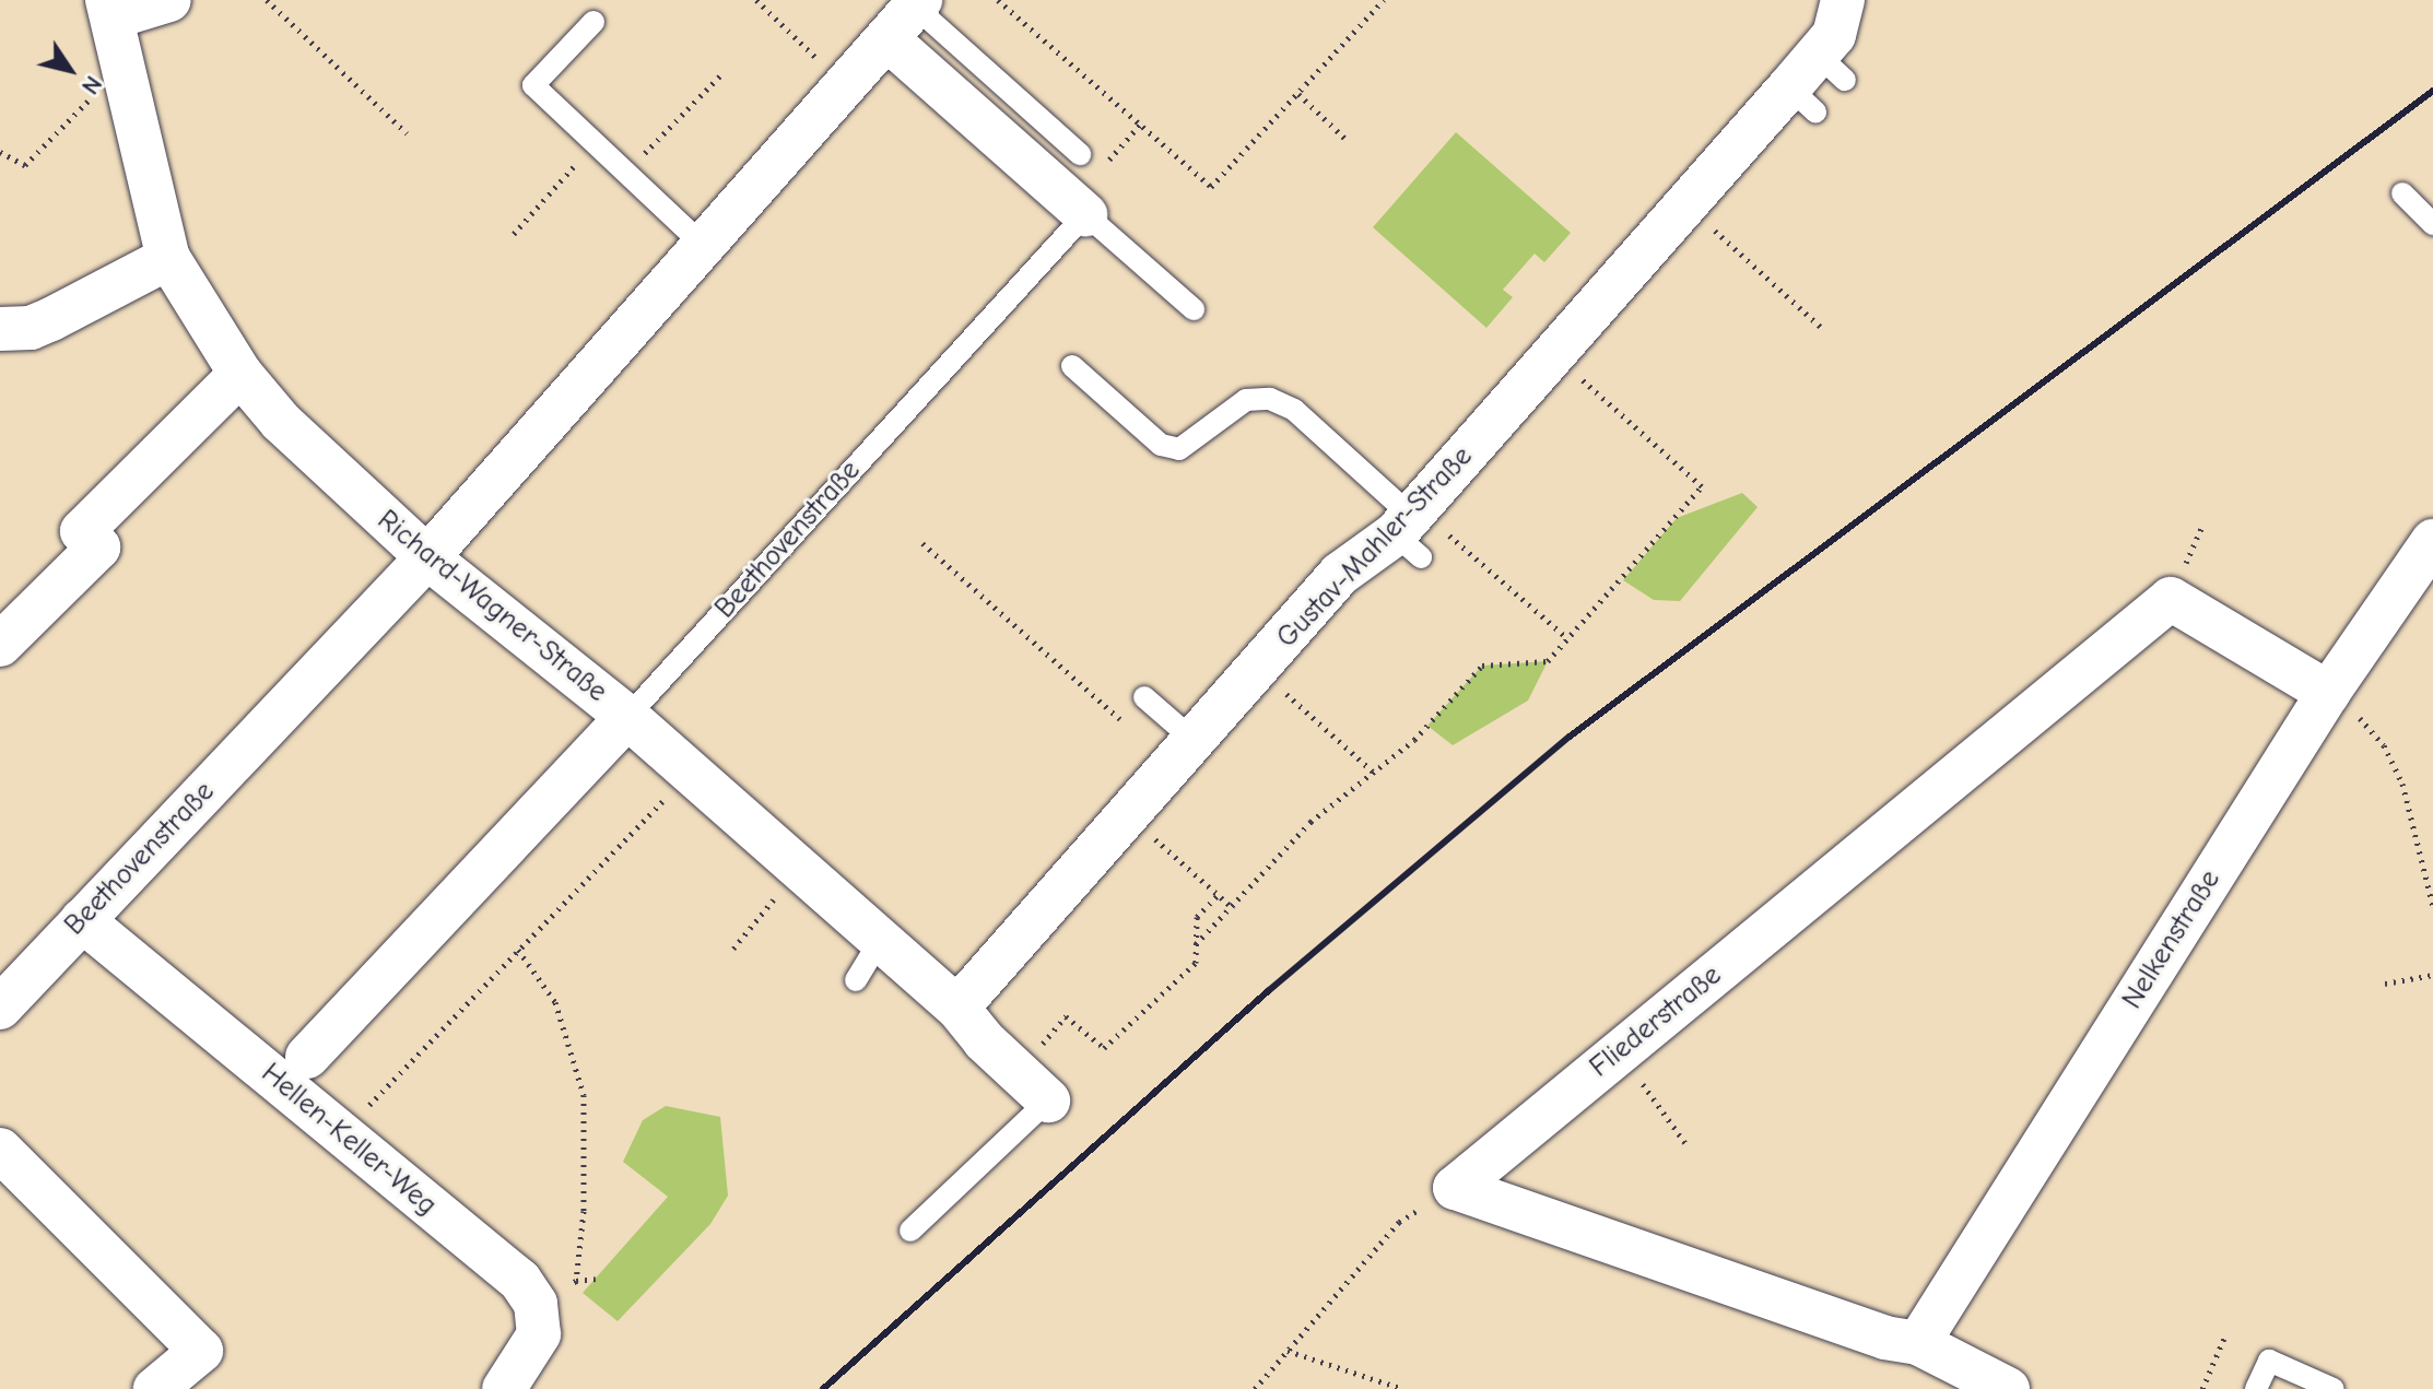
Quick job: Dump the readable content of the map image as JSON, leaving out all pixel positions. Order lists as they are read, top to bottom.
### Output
{
  "streets": {
    "street": [
      "Beethovenstraße",
      "Gustav-Mahler-Straße",
      "Richard-Wagner-Straße",
      "Nelkenstraße",
      "Fliederstraße",
      "Hellen-Keller-Weg"
    ]
  },
  "crossings": [
    ["Beethovenstraße", "Richard-Wagner-Straße"],
    ["Beethovenstraße", "Hellen-Keller-Weg"],
    ["Gustav-Mahler-Straße", "Richard-Wagner-Straße"],
    ["Nelkenstraße", "Fliederstraße"]
  ],
  "north": "bottom right"
}
